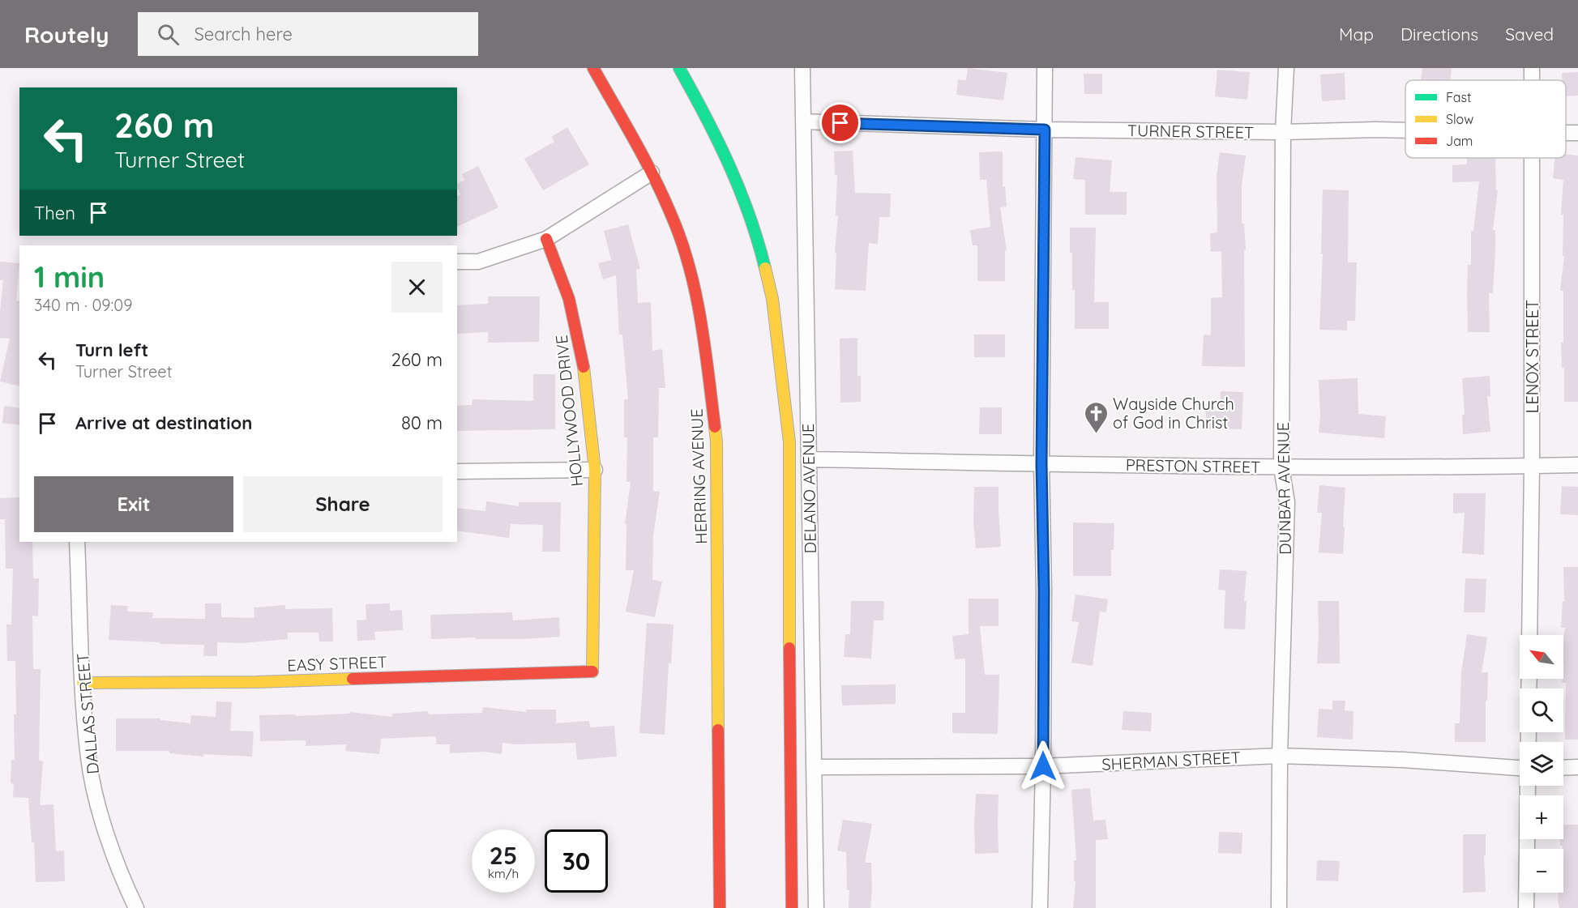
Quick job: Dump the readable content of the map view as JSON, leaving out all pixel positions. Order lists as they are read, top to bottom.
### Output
{
  "streets": {
    "main road": ["HOLLYWOOD DRIVE", "HERRING AVENUE", "EASY STREET"],
    "street": [
      "TURNER STREET",
      "LENOX STREET",
      "PRESTON STREET",
      "DELANO AVENUE",
      "DUNBAR AVENUE",
      "DALLAS STREET",
      "SHERMAN STREET"
    ]
  },
  "crossings": [
    ["TURNER STREET", "DELANO AVENUE"],
    ["TURNER STREET", "DUNBAR AVENUE"],
    ["LENOX STREET", "PRESTON STREET"],
    ["HOLLYWOOD DRIVE", "EASY STREET"],
    ["PRESTON STREET", "DELANO AVENUE"],
    ["PRESTON STREET", "DUNBAR AVENUE"],
    ["DELANO AVENUE", "SHERMAN STREET"],
    ["DUNBAR AVENUE", "SHERMAN STREET"],
    ["EASY STREET", "DALLAS STREET"]
  ],
  "places": {
    "church": ["Wayside Church of God in Christ"]
  },
  "legend": ["Fast", "Slow", "Jam"],
  "north": "top left",
  "page": {
    "header": "Routely",
    "search": "Search here",
    "nav": ["Map", "Directions", "Saved"],
    "turn": ["260 m", "Turner Street"],
    "then": "Then",
    "heading": ["1 min", "340 m · 09:09"],
    "list": [
      {
        "name": "Turn left",
        "note": "Turner Street",
        "value": "260 m"
      },
      {
        "name": "Arrive at destination",
        "value": "80 m"
      }
    ],
    "buttons": ["Exit", "Share"],
    "map_buttons": ["+", "−"],
    "speed": "25 km/h",
    "limit": "30"
  }
}
